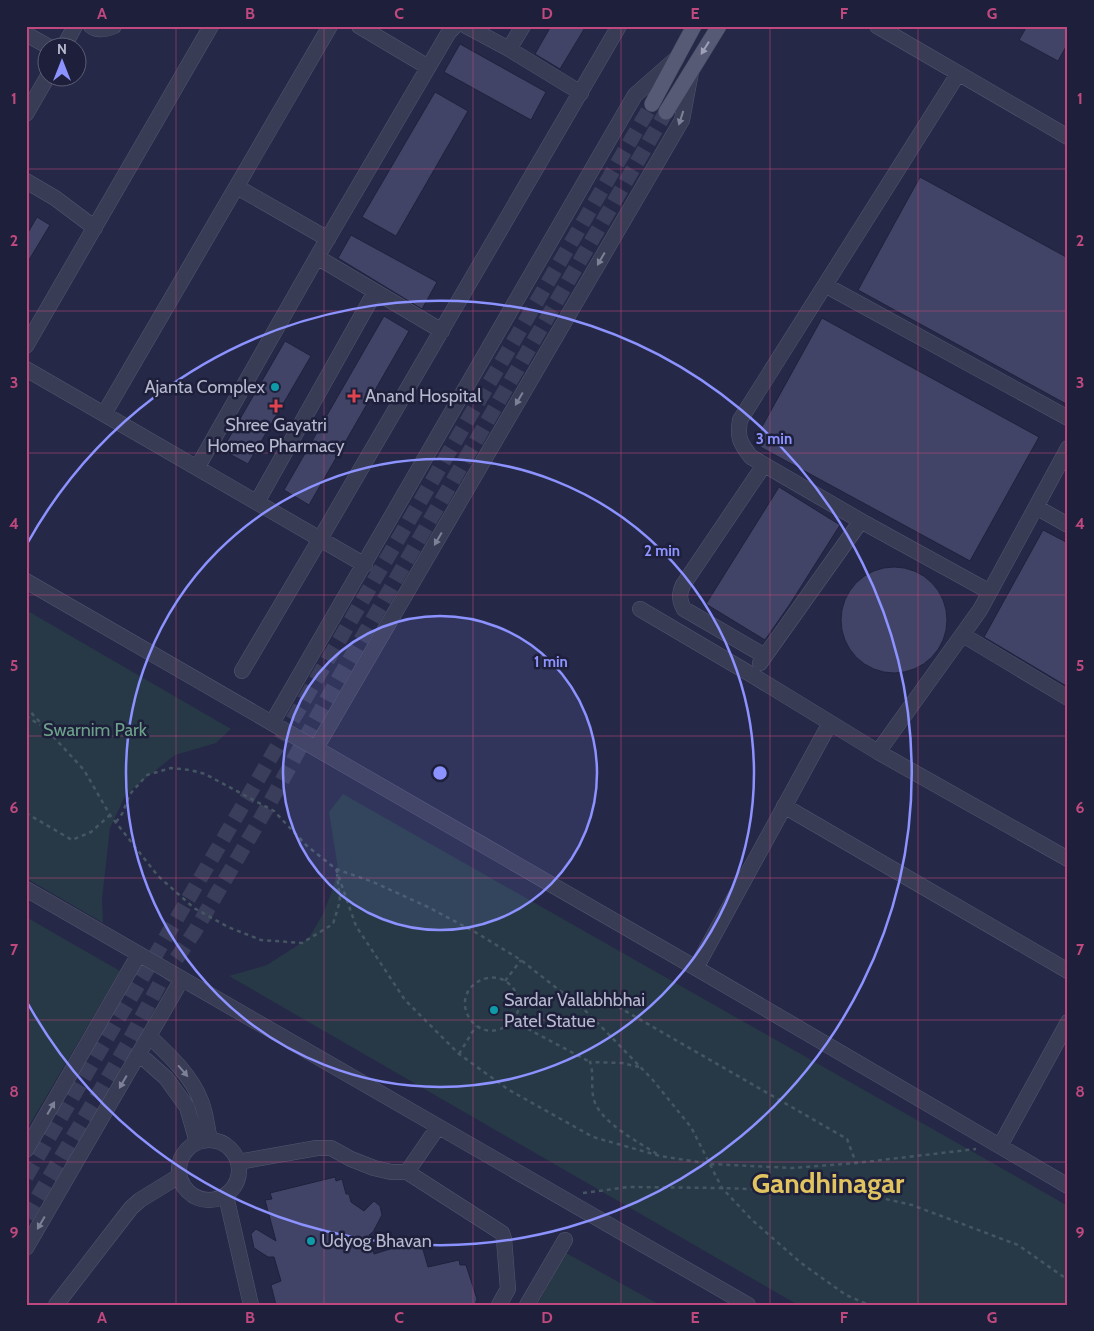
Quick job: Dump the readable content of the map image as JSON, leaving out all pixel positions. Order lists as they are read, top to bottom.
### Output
{
  "districts": ["Gandhinagar"],
  "parks": ["Swarnim Park"],
  "places": {
    "other": ["Ajanta Complex", "Sardar Vallabhbhai Patel Statue", "Udyog Bhavan"],
    "health": ["Anand Hospital", "Shree Gayatri Homeo Pharmacy"]
  },
  "north": "top",
  "grid": {
    "columns": [
      "A",
      "B",
      "C",
      "D",
      "E",
      "F",
      "G"
    ],
    "rows": [
      "1",
      "2",
      "3",
      "4",
      "5",
      "6",
      "7",
      "8",
      "9"
    ]
  },
  "rings": ["3 min", "2 min", "1 min"]
}
